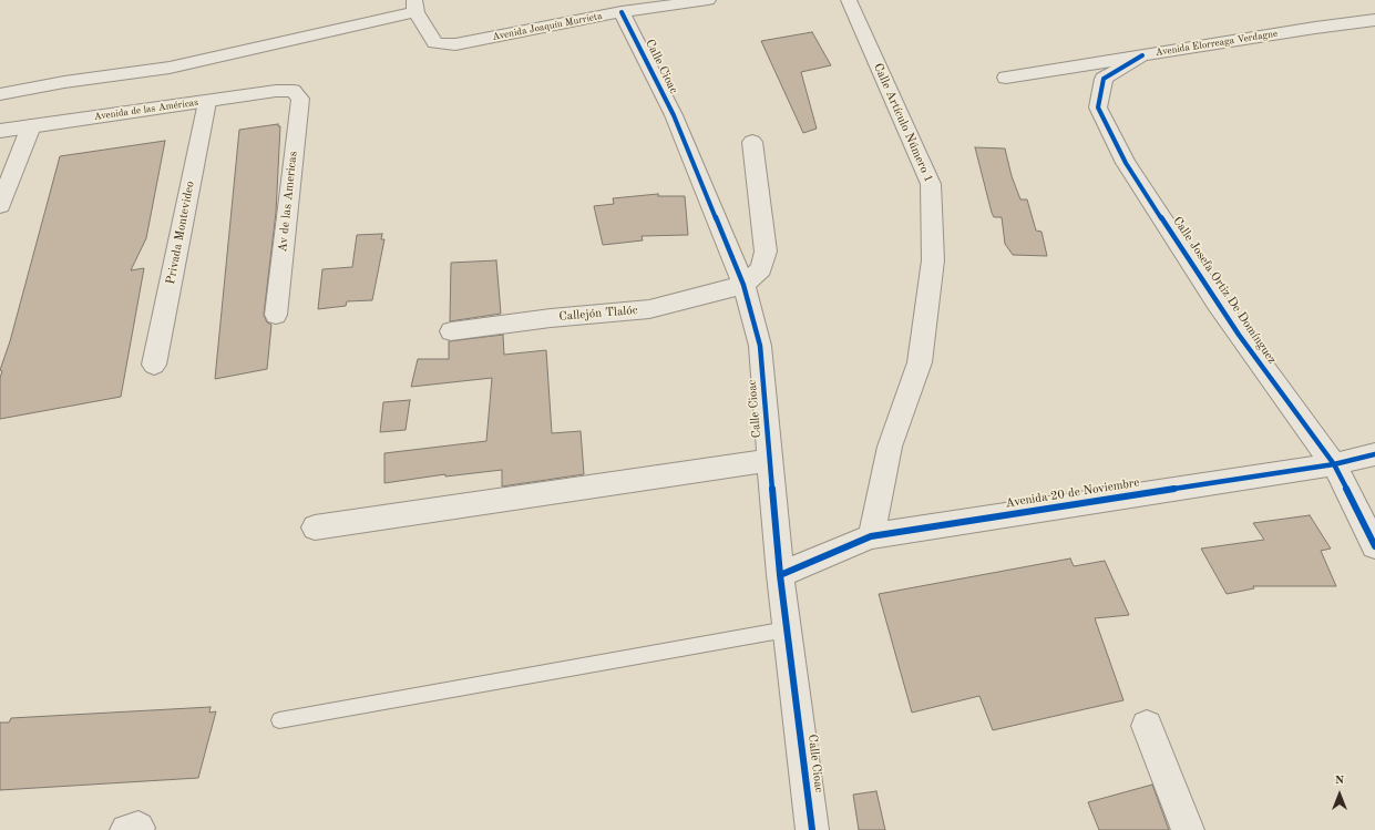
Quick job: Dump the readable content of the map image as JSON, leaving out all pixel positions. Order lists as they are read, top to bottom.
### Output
{
  "streets": {
    "street": [
      "Avenida Joaquín Murrieta",
      "Avenida Elorreaga Verdagne",
      "Calle Cioac",
      "Avenida de las Américas",
      "Calle Artículo Número 1",
      "Av de las Americas",
      "Privada Montevideo",
      "Calle Josefa Ortiz De Domínguez",
      "Callejón Tlalóc",
      "Avenida 20 de Noviembre"
    ]
  },
  "crossings": [
    ["Avenida Joaquín Murrieta", "Calle Cioac"],
    ["Avenida Elorreaga Verdagne", "Calle Josefa Ortiz De Domínguez"],
    ["Calle Cioac", "Callejón Tlalóc"],
    ["Calle Cioac", "Avenida 20 de Noviembre"],
    ["Avenida de las Américas", "Av de las Americas"],
    ["Avenida de las Américas", "Privada Montevideo"],
    ["Calle Artículo Número 1", "Avenida 20 de Noviembre"],
    ["Calle Josefa Ortiz De Domínguez", "Avenida 20 de Noviembre"]
  ],
  "north": "top"
}
